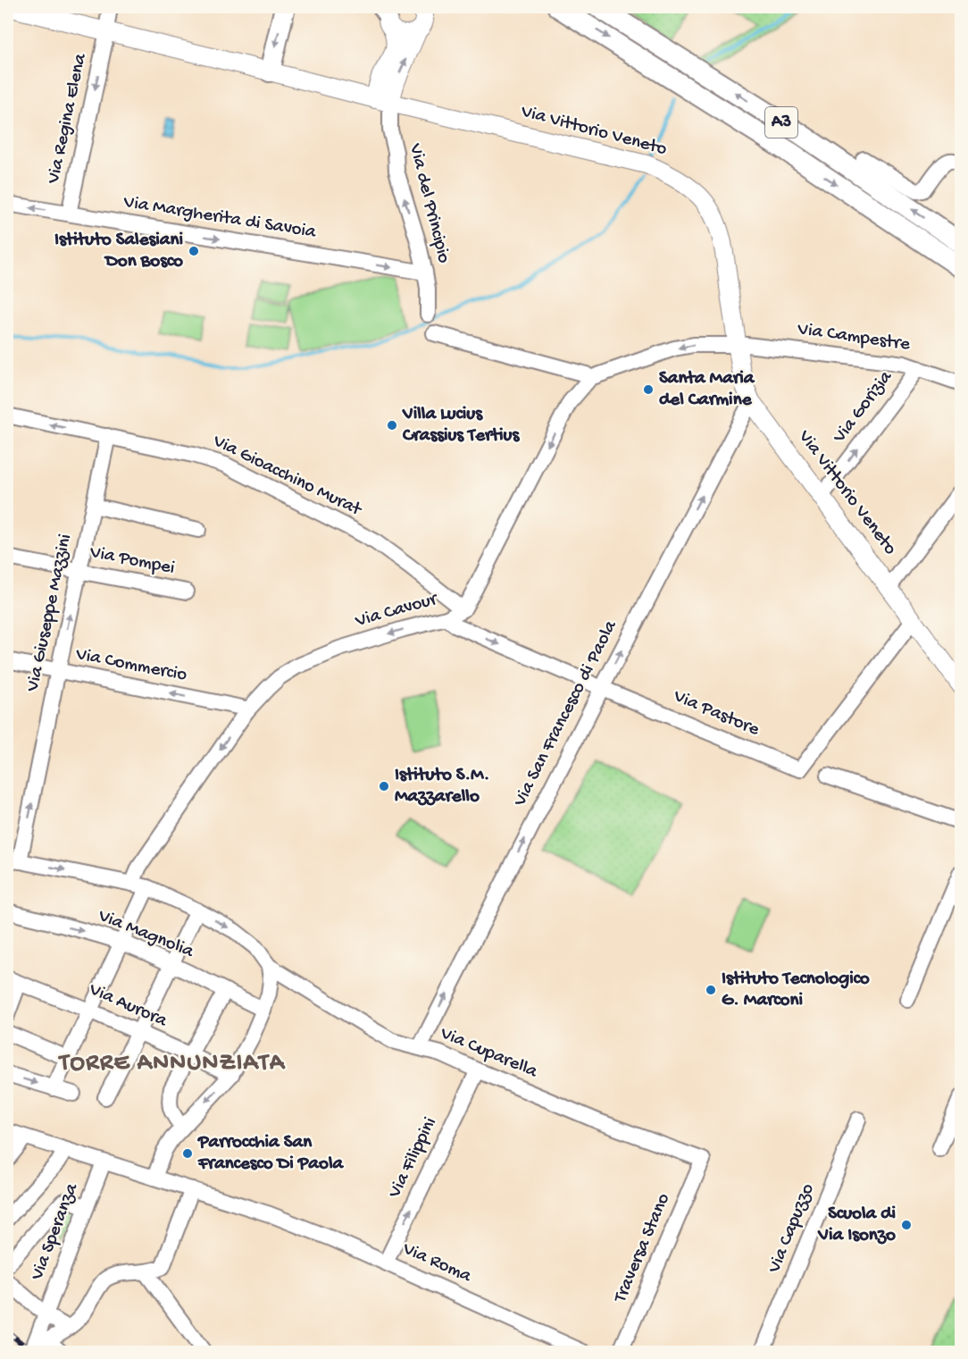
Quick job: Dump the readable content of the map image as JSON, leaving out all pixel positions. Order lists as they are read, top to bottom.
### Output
{
  "streets": {
    "highway": ["A3"],
    "main road": ["Via Vittorio Veneto"],
    "street": [
      "Via Regina Elena",
      "Via del Principio",
      "Via Margherita di Savoia",
      "Via Campestre",
      "Via Gorizia",
      "Via Gioacchino Murat",
      "Via Pompei",
      "Via Cavour",
      "Via Giuseppe Mazzini",
      "Via Commercio",
      "Via San Francesco di Paola",
      "Via Pastore",
      "Via Magnolia",
      "Via Aurora",
      "Via Cuparella",
      "Via Filippini",
      "Via Capuzzo",
      "Via Speranza",
      "Traversa Stano",
      "Via Roma"
    ]
  },
  "crossings": [
    ["Via Regina Elena", "Via Vittorio Veneto"],
    ["Via Regina Elena", "Via Margherita di Savoia"],
    ["Via Vittorio Veneto", "Via del Principio"],
    ["Via Vittorio Veneto", "Via Campestre"],
    ["Via Vittorio Veneto", "Via Gorizia"],
    ["Via Vittorio Veneto", "Via San Francesco di Paola"],
    ["Via Vittorio Veneto", "Via Pastore"],
    ["Via del Principio", "Via Margherita di Savoia"],
    ["Via Campestre", "Via Gorizia"],
    ["Via Gioacchino Murat", "Via Cavour"],
    ["Via Gioacchino Murat", "Via Giuseppe Mazzini"],
    ["Via Pompei", "Via Giuseppe Mazzini"],
    ["Via Cavour", "Via Commercio"],
    ["Via Cavour", "Via Pastore"],
    ["Via Giuseppe Mazzini", "Via Commercio"],
    ["Via San Francesco di Paola", "Via Pastore"],
    ["Via San Francesco di Paola", "Via Cuparella"],
    ["Via Cuparella", "Via Filippini"],
    ["Via Cuparella", "Traversa Stano"],
    ["Via Filippini", "Via Roma"],
    ["Via Speranza", "Via Roma"]
  ],
  "one_way": [
    "Via Regina Elena",
    "Via del Principio",
    "Via Cavour",
    "Via Giuseppe Mazzini",
    "Via Commercio",
    "Via San Francesco di Paola",
    "Via Filippini"
  ],
  "districts": ["TORRE ANNUNZIATA"],
  "places": [
    "Istituto Salesiani Don Bosco",
    "Santa Maria del Carmine",
    "Villa Lucius Crassius Tertius",
    "Istituto S.M. Mazzarello",
    "Istituto Tecnologico G. Marconi",
    "Parrocchia San Francesco Di Paola",
    "Scuola di Via Isonzo"
  ]
}
